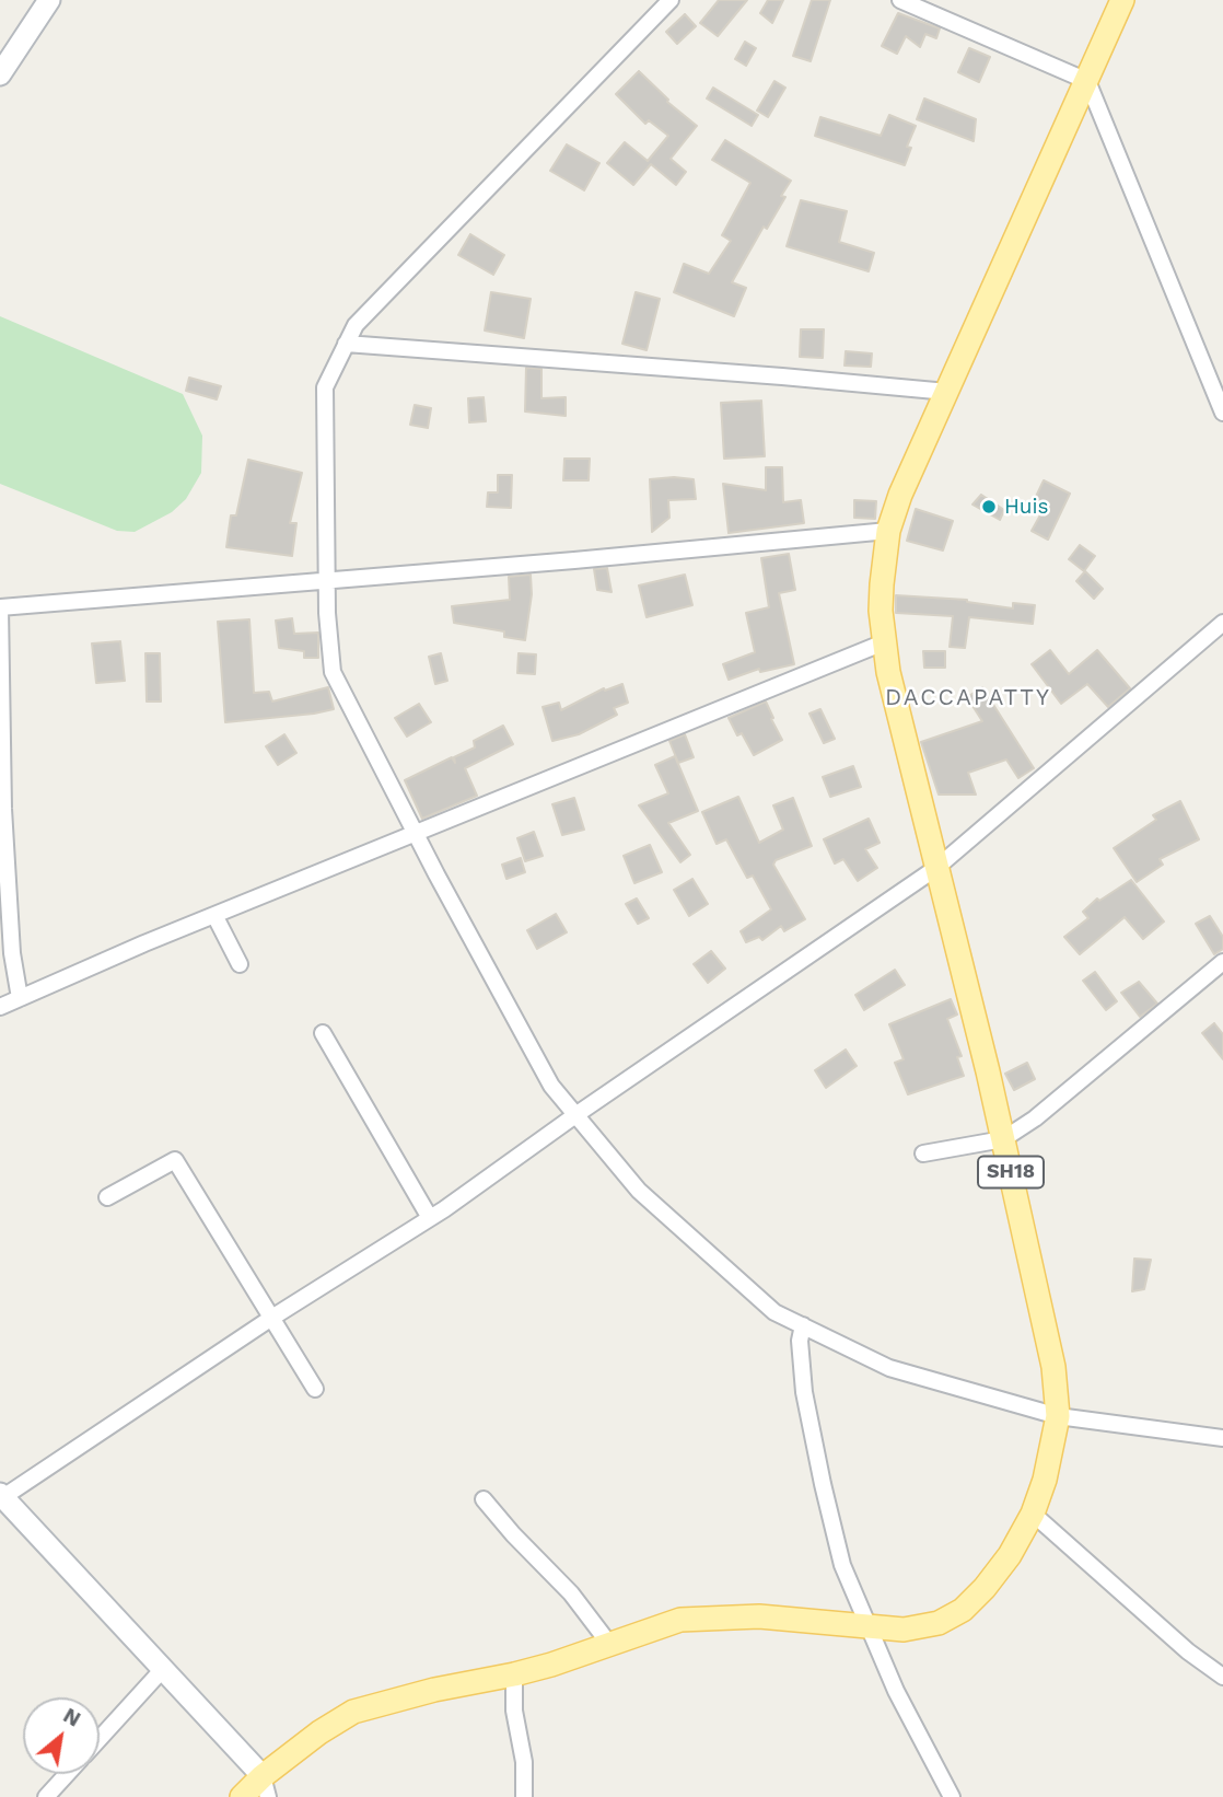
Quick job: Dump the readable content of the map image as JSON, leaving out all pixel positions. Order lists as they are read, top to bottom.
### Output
{
  "streets": {
    "main road": ["SH18"]
  },
  "districts": ["DACCAPATTY"],
  "places": ["Huis"],
  "north": "top right"
}
